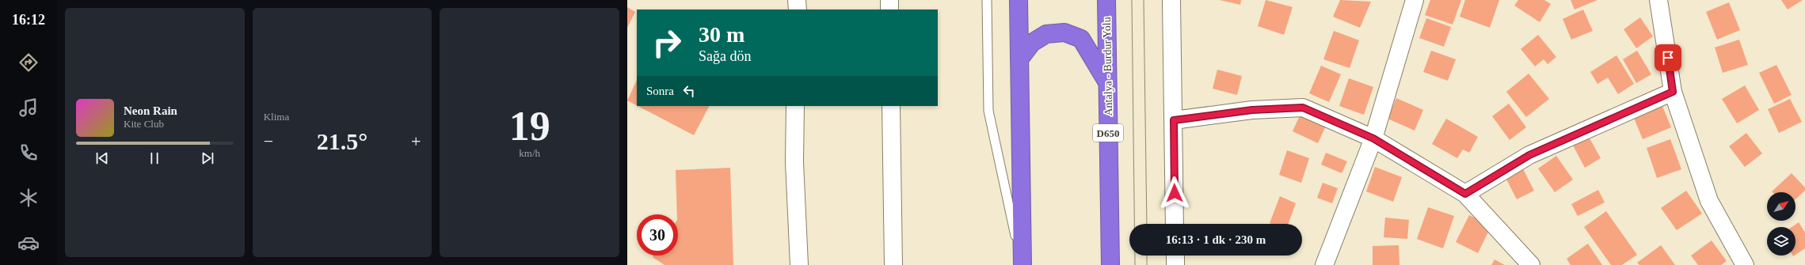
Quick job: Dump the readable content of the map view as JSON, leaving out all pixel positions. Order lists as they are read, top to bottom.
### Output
{
  "streets": {
    "highway": ["Antalya - Burdur Yolu", "D650"]
  },
  "north": "top right",
  "page": {
    "tabs": "16:12",
    "tile": [
      "Klima",
      ["19", "km/h"]
    ],
    "turn": ["30 m", "Sağa dön"],
    "then": "Sonra",
    "song": ["Neon Rain", "Kite Club"],
    "heat": ["−", "21.5°", "+"],
    "limit": "30",
    "trip": "16:13 · 1 dk · 230 m"
  }
}
